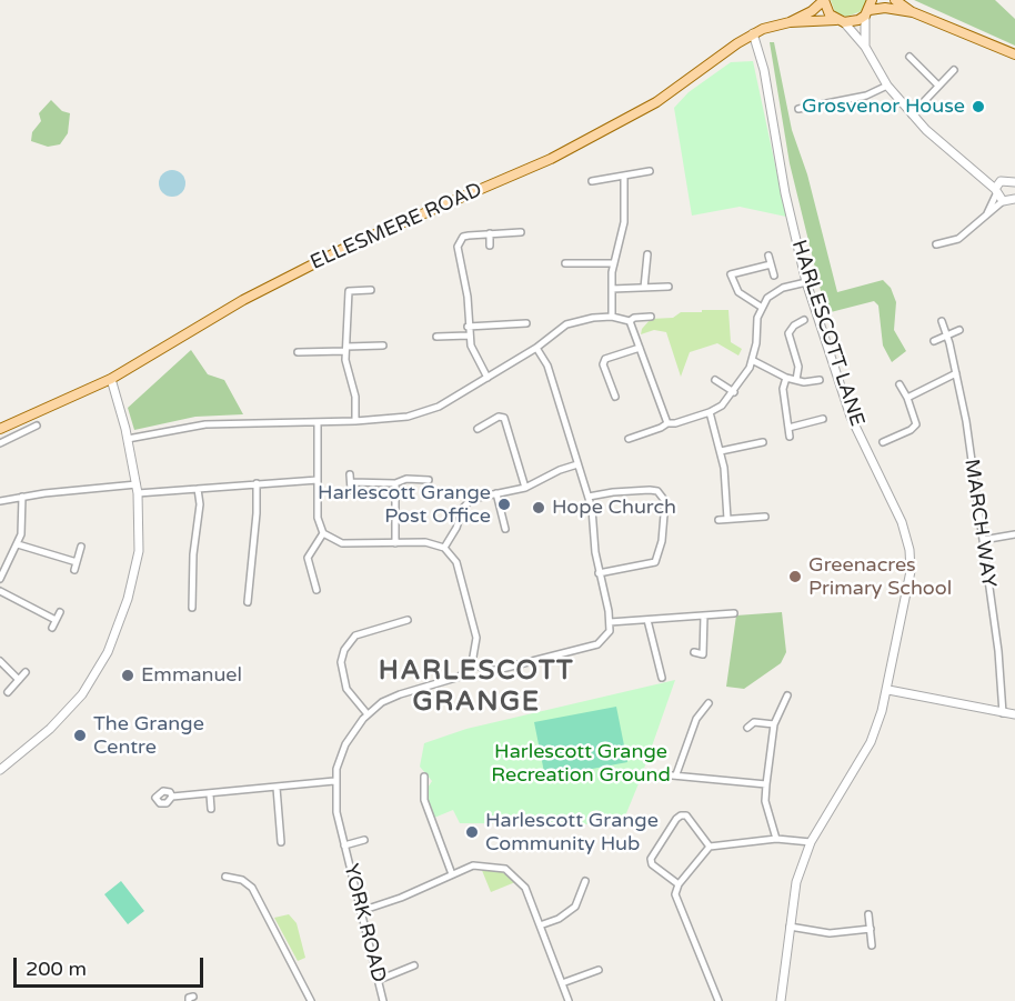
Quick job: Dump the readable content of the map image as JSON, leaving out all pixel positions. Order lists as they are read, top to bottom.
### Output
{
  "streets": {
    "main road": ["ELLESMERE ROAD"],
    "street": ["HARLESCOTT LANE", "MARCH WAY", "YORK ROAD"]
  },
  "crossings": [
    ["ELLESMERE ROAD", "HARLESCOTT LANE"]
  ],
  "districts": ["HARLESCOTT GRANGE"],
  "parks": ["Harlescott Grange Recreation Ground"],
  "places": [
    "Grosvenor House",
    "Harlescott Grange Post Office",
    "Hope Church",
    "Greenacres Primary School",
    "Emmanuel",
    "The Grange Centre",
    "Harlescott Grange Community Hub"
  ],
  "scale_bar": "200 m"
}
